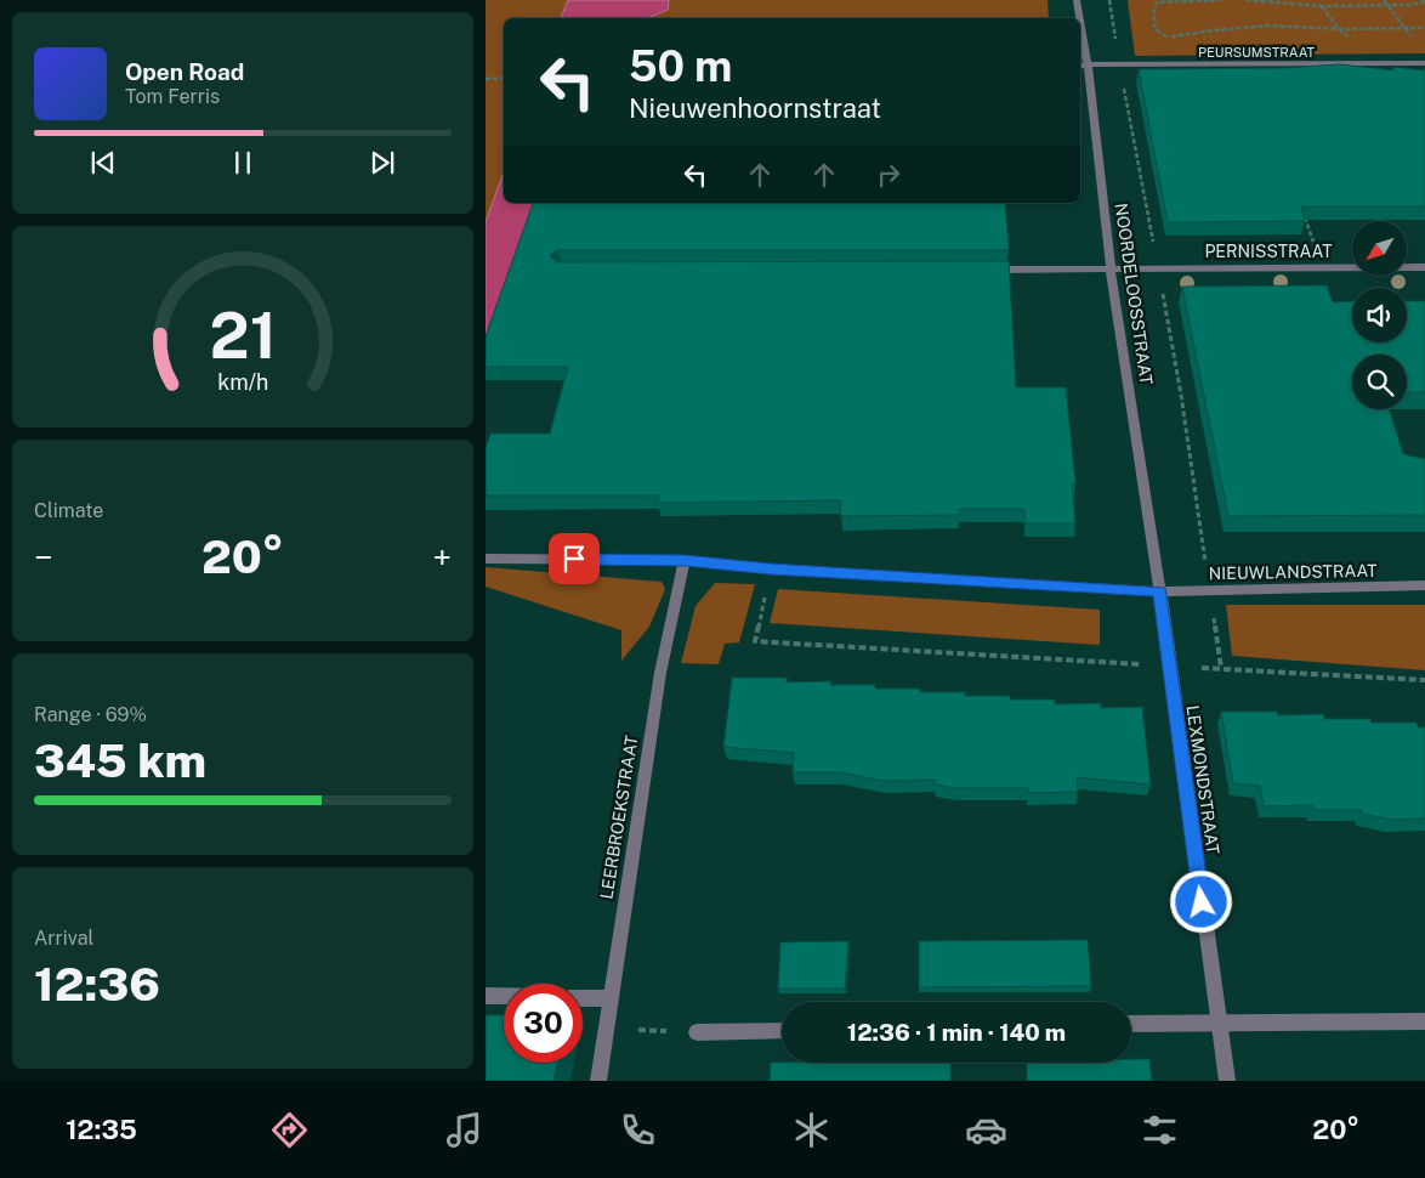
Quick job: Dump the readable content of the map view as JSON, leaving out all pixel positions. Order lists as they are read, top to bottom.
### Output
{
  "streets": {
    "street": [
      "PEURSUMSTRAAT",
      "PERNISSTRAAT",
      "NOORDELOOSSTRAAT",
      "NIEUWLANDSTRAAT",
      "LEXMONDSTRAAT",
      "LEERBROEKSTRAAT"
    ]
  },
  "crossings": [
    ["PEURSUMSTRAAT", "NOORDELOOSSTRAAT"],
    ["PERNISSTRAAT", "NOORDELOOSSTRAAT"],
    ["NOORDELOOSSTRAAT", "NIEUWLANDSTRAAT"],
    ["NOORDELOOSSTRAAT", "LEXMONDSTRAAT"],
    ["NIEUWLANDSTRAAT", "LEXMONDSTRAAT"],
    ["NIEUWLANDSTRAAT", "LEERBROEKSTRAAT"]
  ],
  "north": "bottom left",
  "page": {
    "turn": ["50 m", "Nieuwenhoornstraat"],
    "song": ["Open Road", "Tom Ferris"],
    "tile": [
      "Climate",
      ["Range · 69%", "345 km"],
      ["Arrival", "12:36"]
    ],
    "heat": ["−", "20°", "+"],
    "limit": "30",
    "trip": "12:36 · 1 min · 140 m",
    "tabs": ["12:35", "20°"],
    "gauge": ["21", "km/h"]
  }
}
